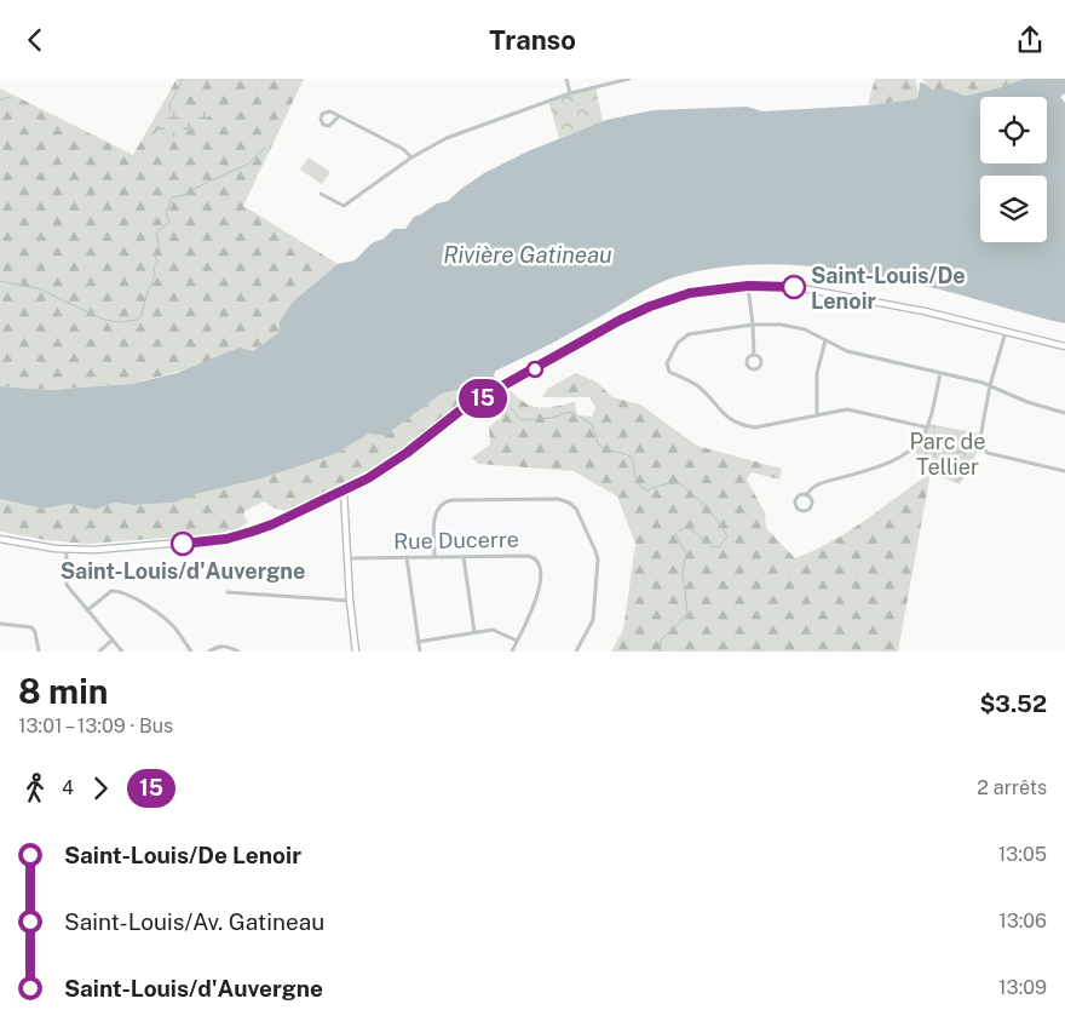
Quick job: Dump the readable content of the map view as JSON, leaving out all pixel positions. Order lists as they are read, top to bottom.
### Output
{
  "streets": {
    "street": ["Rue Ducerre"]
  },
  "water": ["Rivière Gatineau"],
  "parks": ["Parc de Tellier"],
  "places": ["Saint-Louis/De Lenoir", "Saint-Louis/d'Auvergne"],
  "lines": ["bus line 15"],
  "page": {
    "header": "Transo",
    "on_map": "15",
    "heading": ["8 min", "13:01 – 13:09 · Bus", "$3.52"],
    "legs": ["4", "15", "2 arrêts"],
    "list": [
      {
        "name": "Saint-Louis/De Lenoir",
        "value": "13:05"
      },
      {
        "name": "Saint-Louis/Av. Gatineau",
        "value": "13:06"
      },
      {
        "name": "Saint-Louis/d'Auvergne",
        "value": "13:09"
      }
    ]
  }
}
